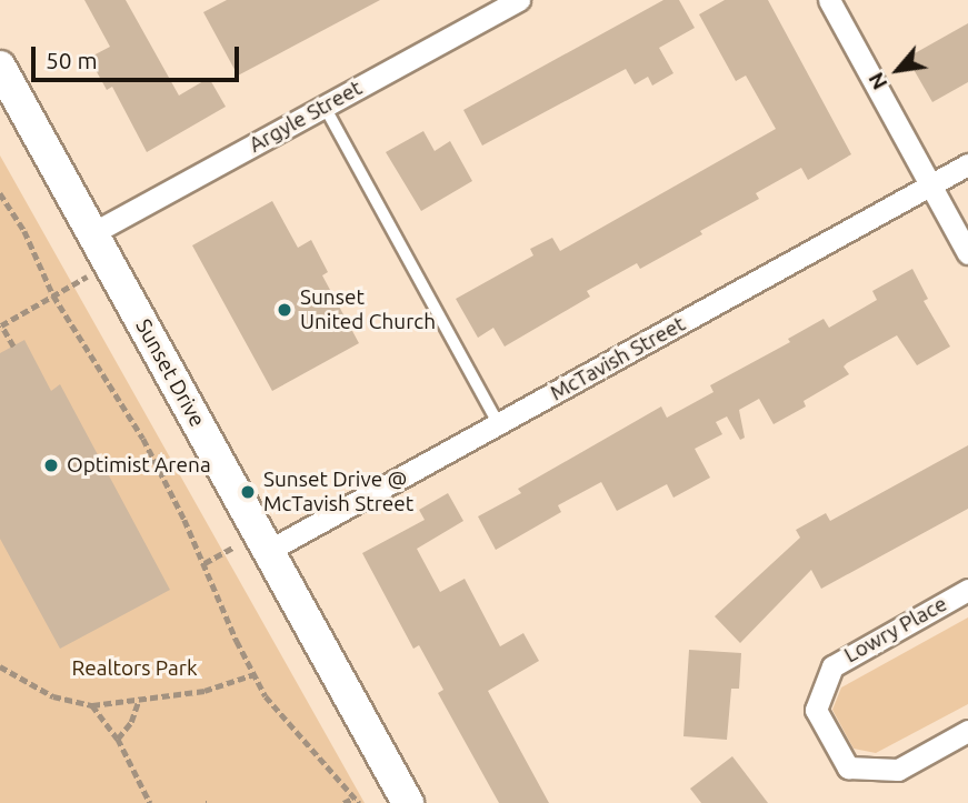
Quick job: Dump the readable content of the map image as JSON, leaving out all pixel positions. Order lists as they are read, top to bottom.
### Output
{
  "streets": {
    "street": [
      "Argyle Street",
      "McTavish Street",
      "Sunset Drive",
      "Lowry Place"
    ]
  },
  "crossings": [
    ["Argyle Street", "Sunset Drive"],
    ["McTavish Street", "Sunset Drive"]
  ],
  "parks": ["Realtors Park"],
  "places": ["Sunset United Church", "Optimist Arena", "Sunset Drive @ McTavish Street"],
  "scale_bar": "50 m",
  "north": "bottom left"
}
